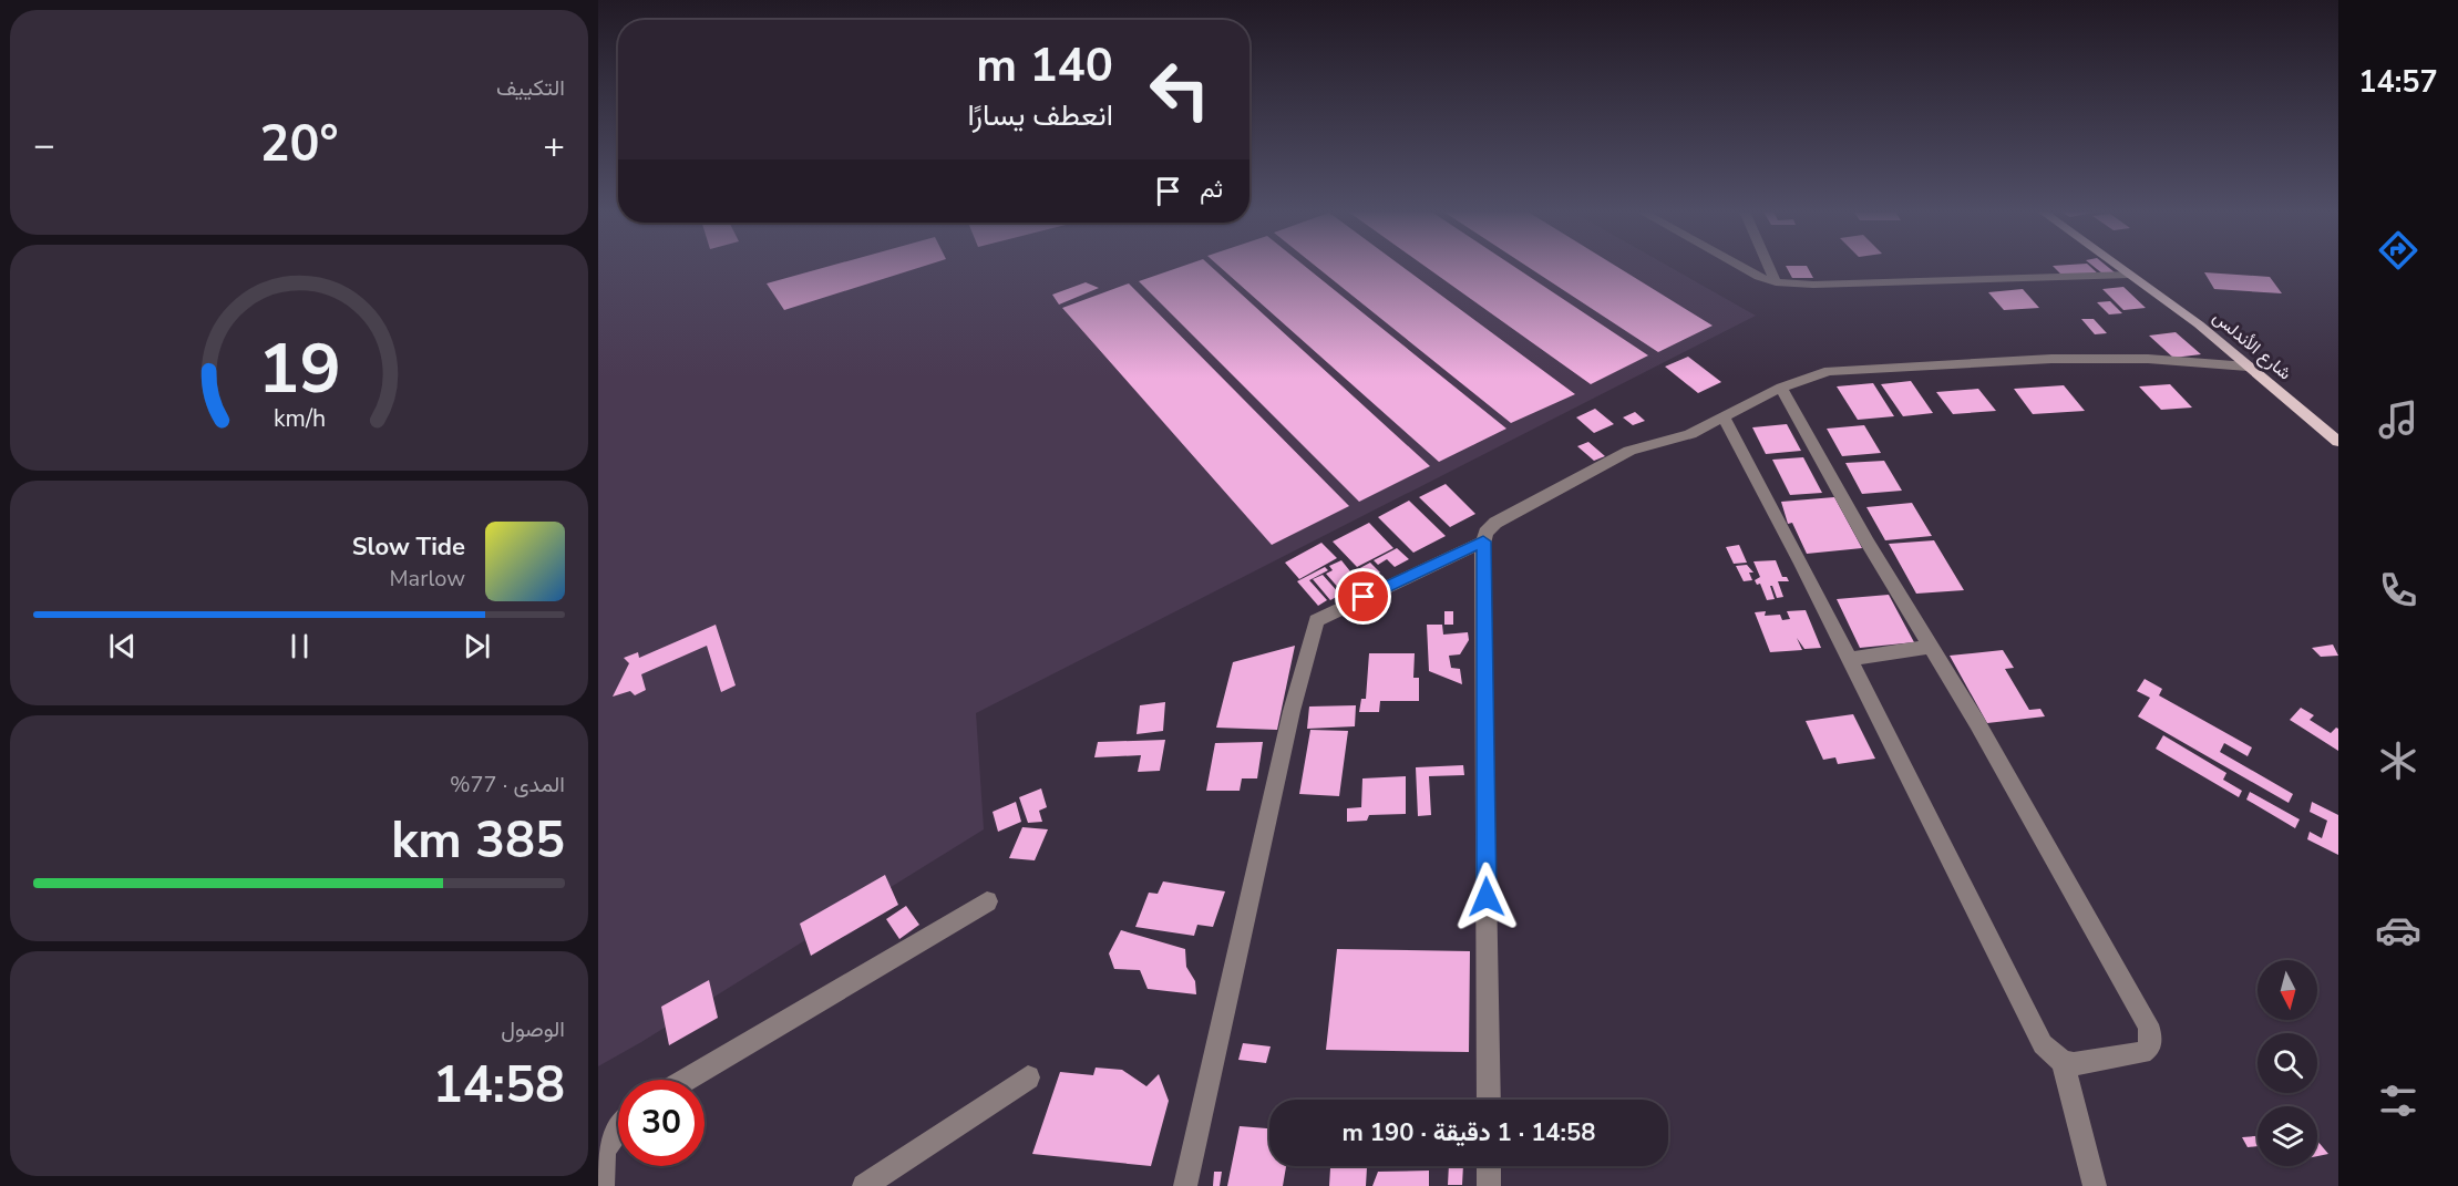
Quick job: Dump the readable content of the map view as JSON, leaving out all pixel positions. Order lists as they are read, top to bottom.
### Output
{
  "streets": {
    "main road": ["شارع الأندلس"]
  },
  "north": "bottom",
  "page": {
    "tabs": "14:57",
    "tile": [
      "التكييف",
      ["المدى · 77%", "385 km"],
      ["الوصول", "14:58"]
    ],
    "turn": ["140 m", "انعطف يسارًا"],
    "heat": ["−", "20°", "+"],
    "then": "ثم",
    "song": ["Slow Tide", "Marlow"],
    "limit": "30",
    "trip": "14:58 · 1 دقيقة · 190 m",
    "gauge": ["19", "km/h"]
  }
}
